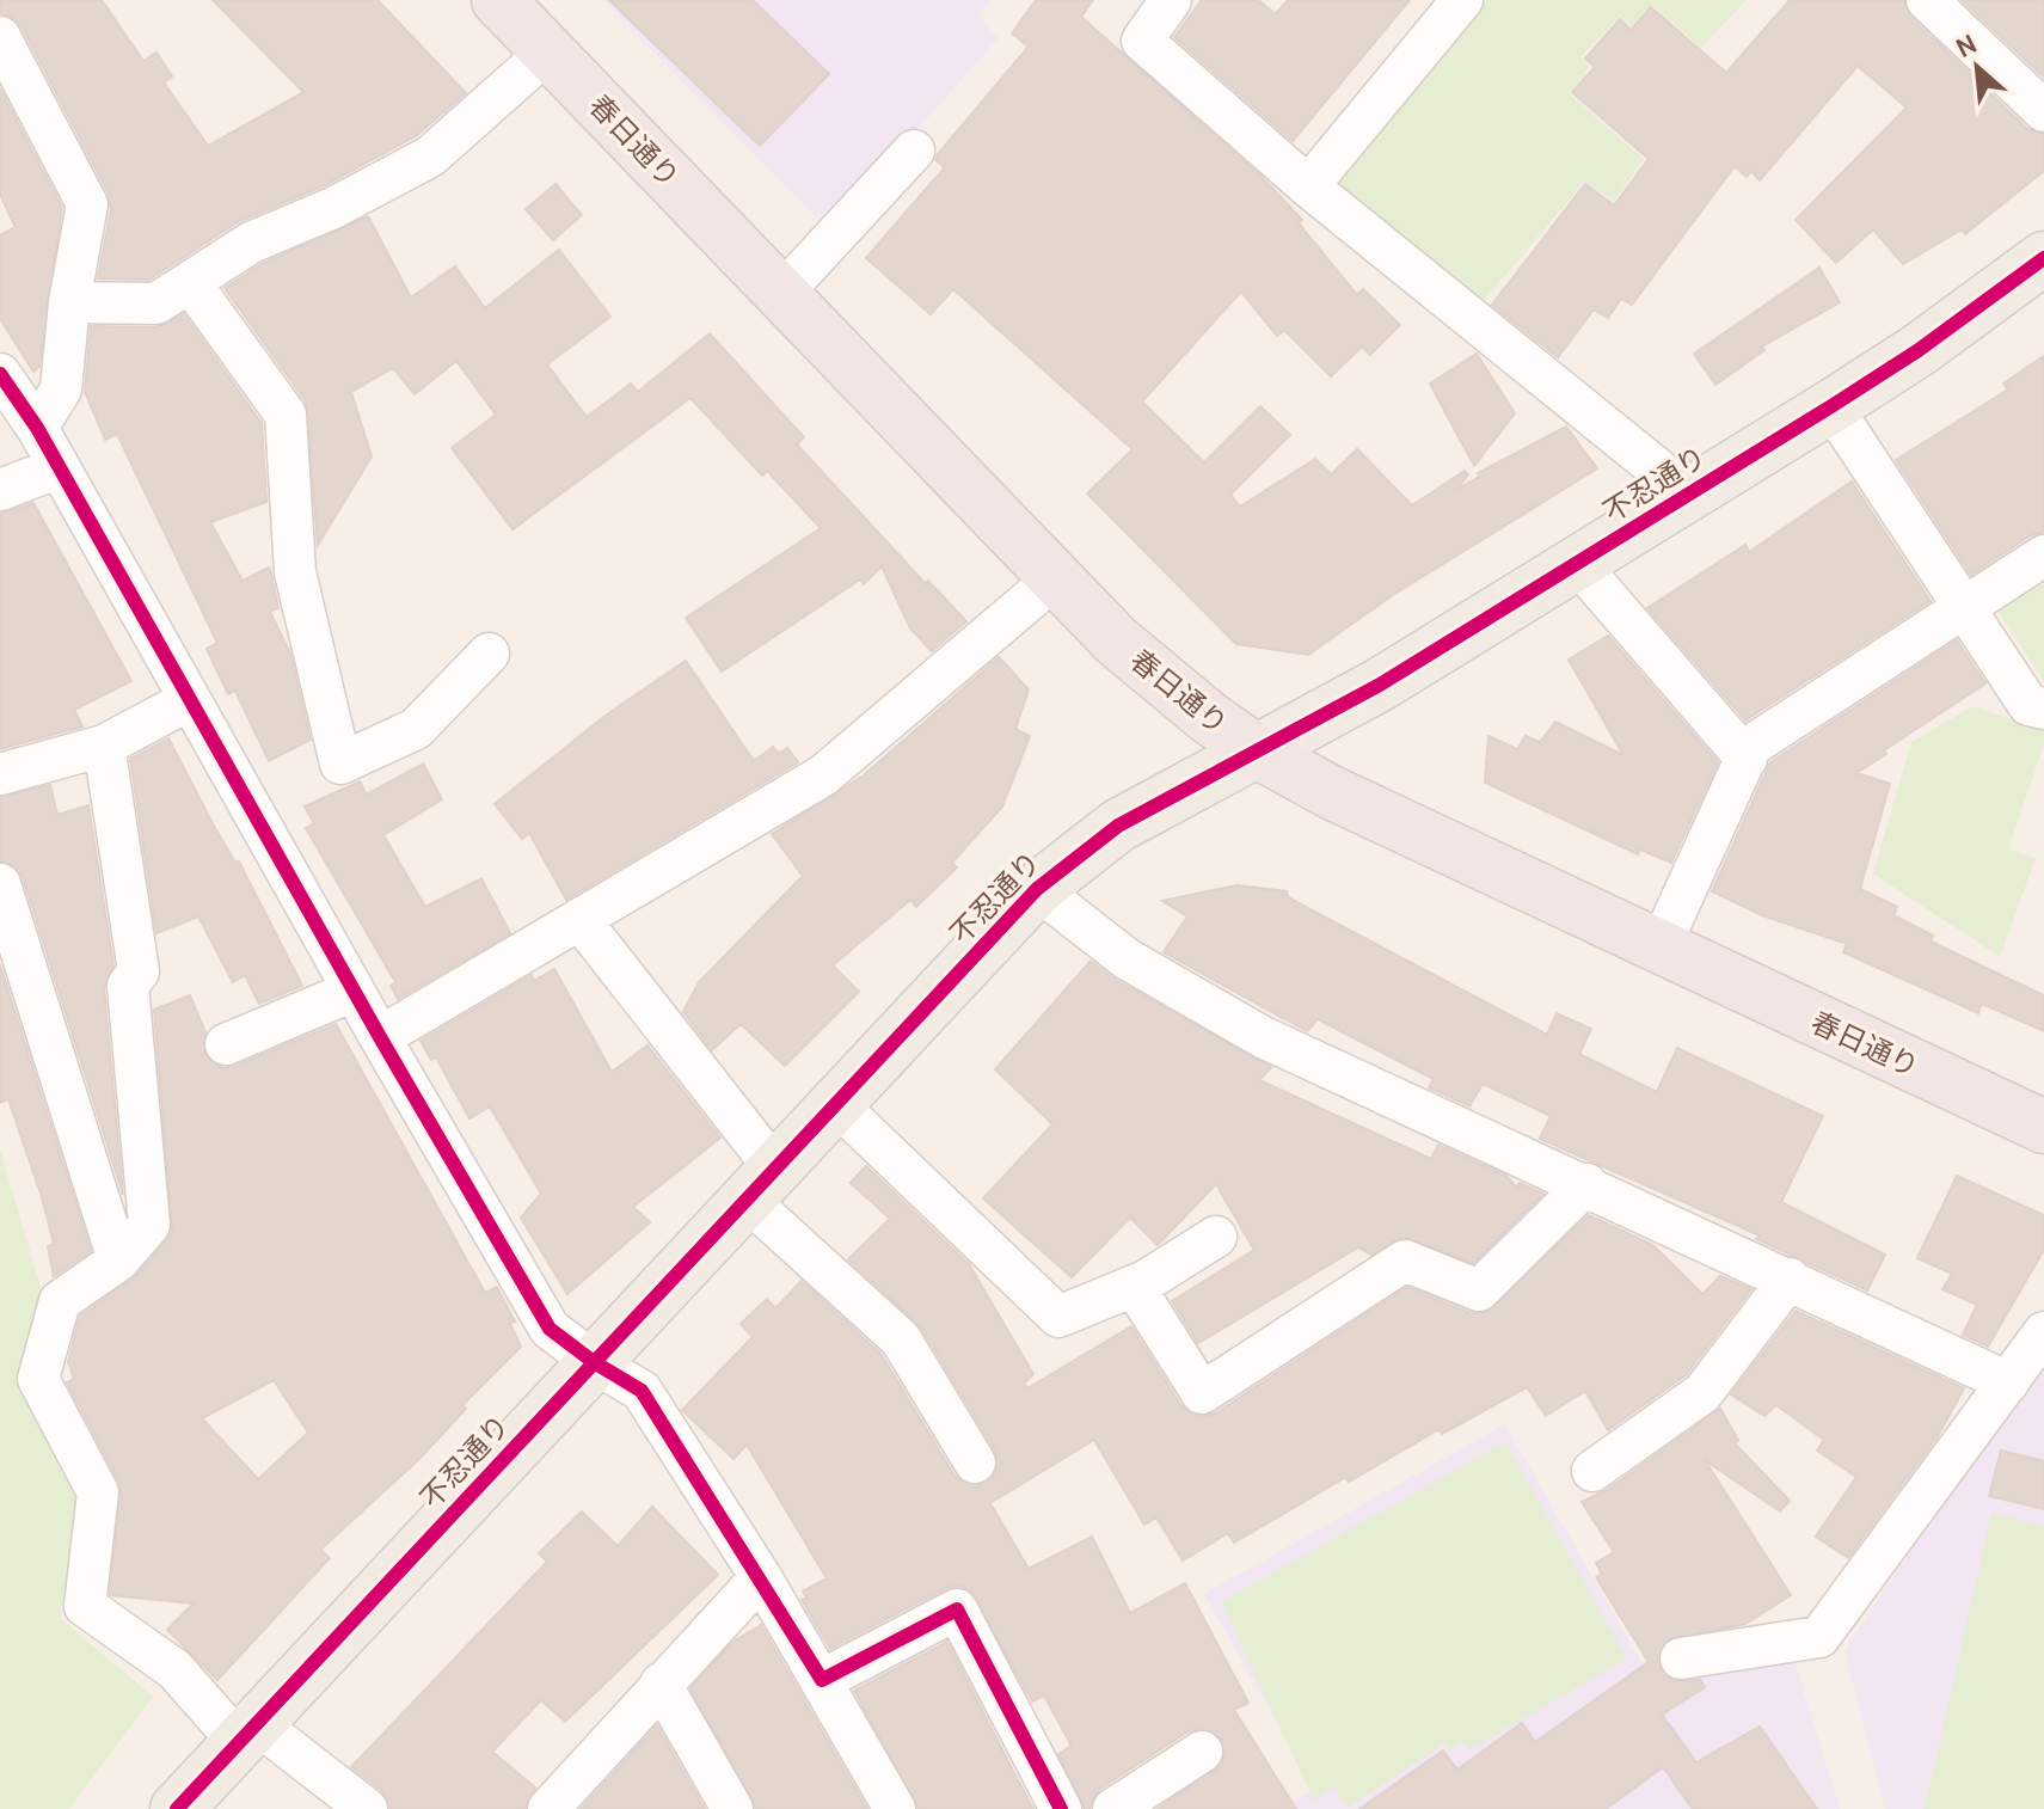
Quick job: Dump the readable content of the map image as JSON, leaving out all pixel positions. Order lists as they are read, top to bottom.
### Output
{
  "streets": {
    "highway": ["春日通り"],
    "main road": ["不忍通り"]
  },
  "crossings": [
    ["春日通り", "不忍通り"]
  ],
  "north": "top left"
}
